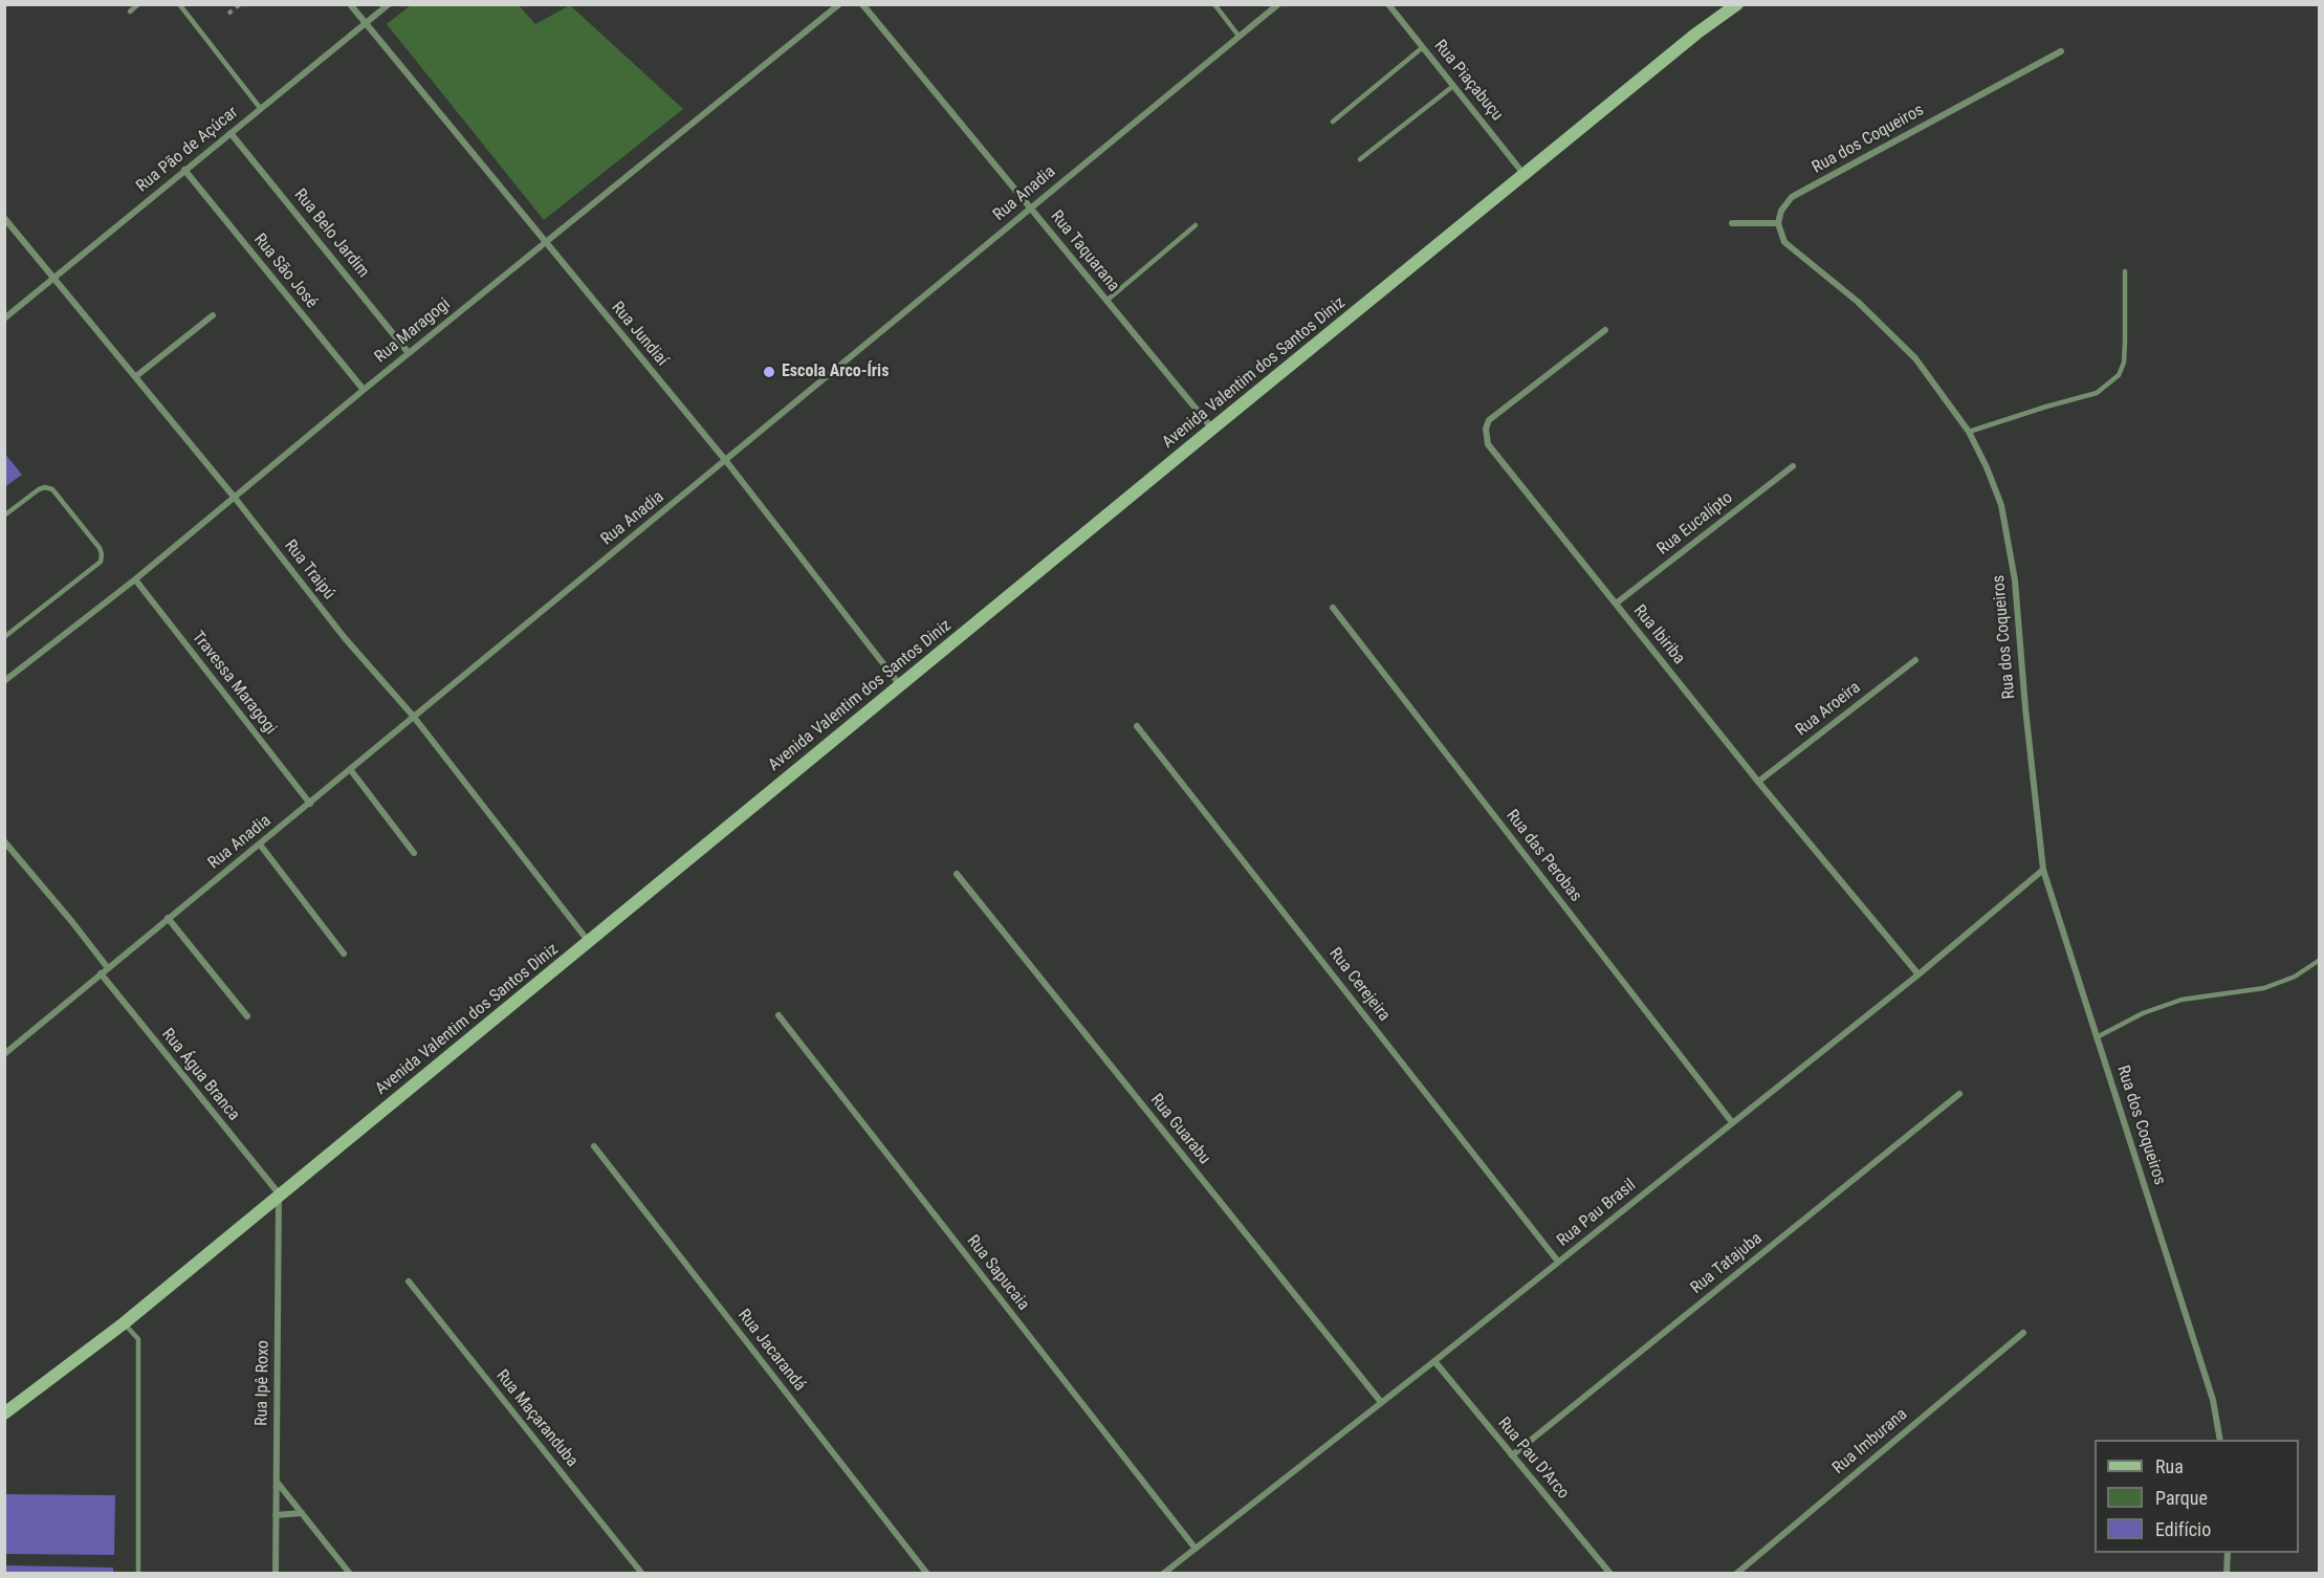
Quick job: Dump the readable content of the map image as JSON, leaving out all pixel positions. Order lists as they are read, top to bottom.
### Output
{
  "streets": {
    "street": [
      "Rua Piaçabuçu",
      "Rua dos Coqueiros",
      "Rua Pão de Açúcar",
      "Rua Anadia",
      "Rua Belo Jardim",
      "Rua Taquarana",
      "Rua São José",
      "Rua Maragogi",
      "Rua Jundiaí",
      "Avenida Valentim dos Santos Diniz",
      "Rua Eucalípto",
      "Rua Traipú",
      "Rua Ibiriba",
      "Travessa Maragogi",
      "Rua Aroeira",
      "Rua das Perobas",
      "Rua Cerejeira",
      "Rua Água Branca",
      "Rua Guarabu",
      "Rua Pau Brasil",
      "Rua Tatajuba",
      "Rua Sapucaia",
      "Rua Jacarandá",
      "Rua Ipê Roxo",
      "Rua Maçaranduba",
      "Rua Imburana",
      "Rua Pau D'Arco"
    ]
  },
  "crossings": [
    ["Rua Piaçabuçu", "Avenida Valentim dos Santos Diniz"],
    ["Rua dos Coqueiros", "Rua Pau Brasil"],
    ["Rua Pão de Açúcar", "Rua Belo Jardim"],
    ["Rua Pão de Açúcar", "Rua São José"],
    ["Rua Pão de Açúcar", "Rua Jundiaí"],
    ["Rua Pão de Açúcar", "Rua Traipú"],
    ["Rua Anadia", "Rua Taquarana"],
    ["Rua Anadia", "Rua Jundiaí"],
    ["Rua Anadia", "Rua Traipú"],
    ["Rua Anadia", "Travessa Maragogi"],
    ["Rua Anadia", "Rua Água Branca"],
    ["Rua Belo Jardim", "Rua Maragogi"],
    ["Rua Taquarana", "Avenida Valentim dos Santos Diniz"],
    ["Rua São José", "Rua Maragogi"],
    ["Rua Maragogi", "Rua Jundiaí"],
    ["Rua Maragogi", "Rua Traipú"],
    ["Rua Maragogi", "Travessa Maragogi"],
    ["Rua Jundiaí", "Avenida Valentim dos Santos Diniz"],
    ["Avenida Valentim dos Santos Diniz", "Rua Traipú"],
    ["Avenida Valentim dos Santos Diniz", "Rua Água Branca"],
    ["Avenida Valentim dos Santos Diniz", "Rua Ipê Roxo"],
    ["Rua Eucalípto", "Rua Ibiriba"],
    ["Rua Ibiriba", "Rua Aroeira"],
    ["Rua Ibiriba", "Rua Pau Brasil"],
    ["Rua das Perobas", "Rua Pau Brasil"],
    ["Rua Cerejeira", "Rua Pau Brasil"],
    ["Rua Água Branca", "Rua Ipê Roxo"],
    ["Rua Guarabu", "Rua Pau Brasil"],
    ["Rua Pau Brasil", "Rua Sapucaia"],
    ["Rua Pau Brasil", "Rua Pau D'Arco"],
    ["Rua Tatajuba", "Rua Pau D'Arco"]
  ],
  "places": ["Escola Arco-Íris"],
  "legend": ["Rua", "Parque", "Edifício"]
}
